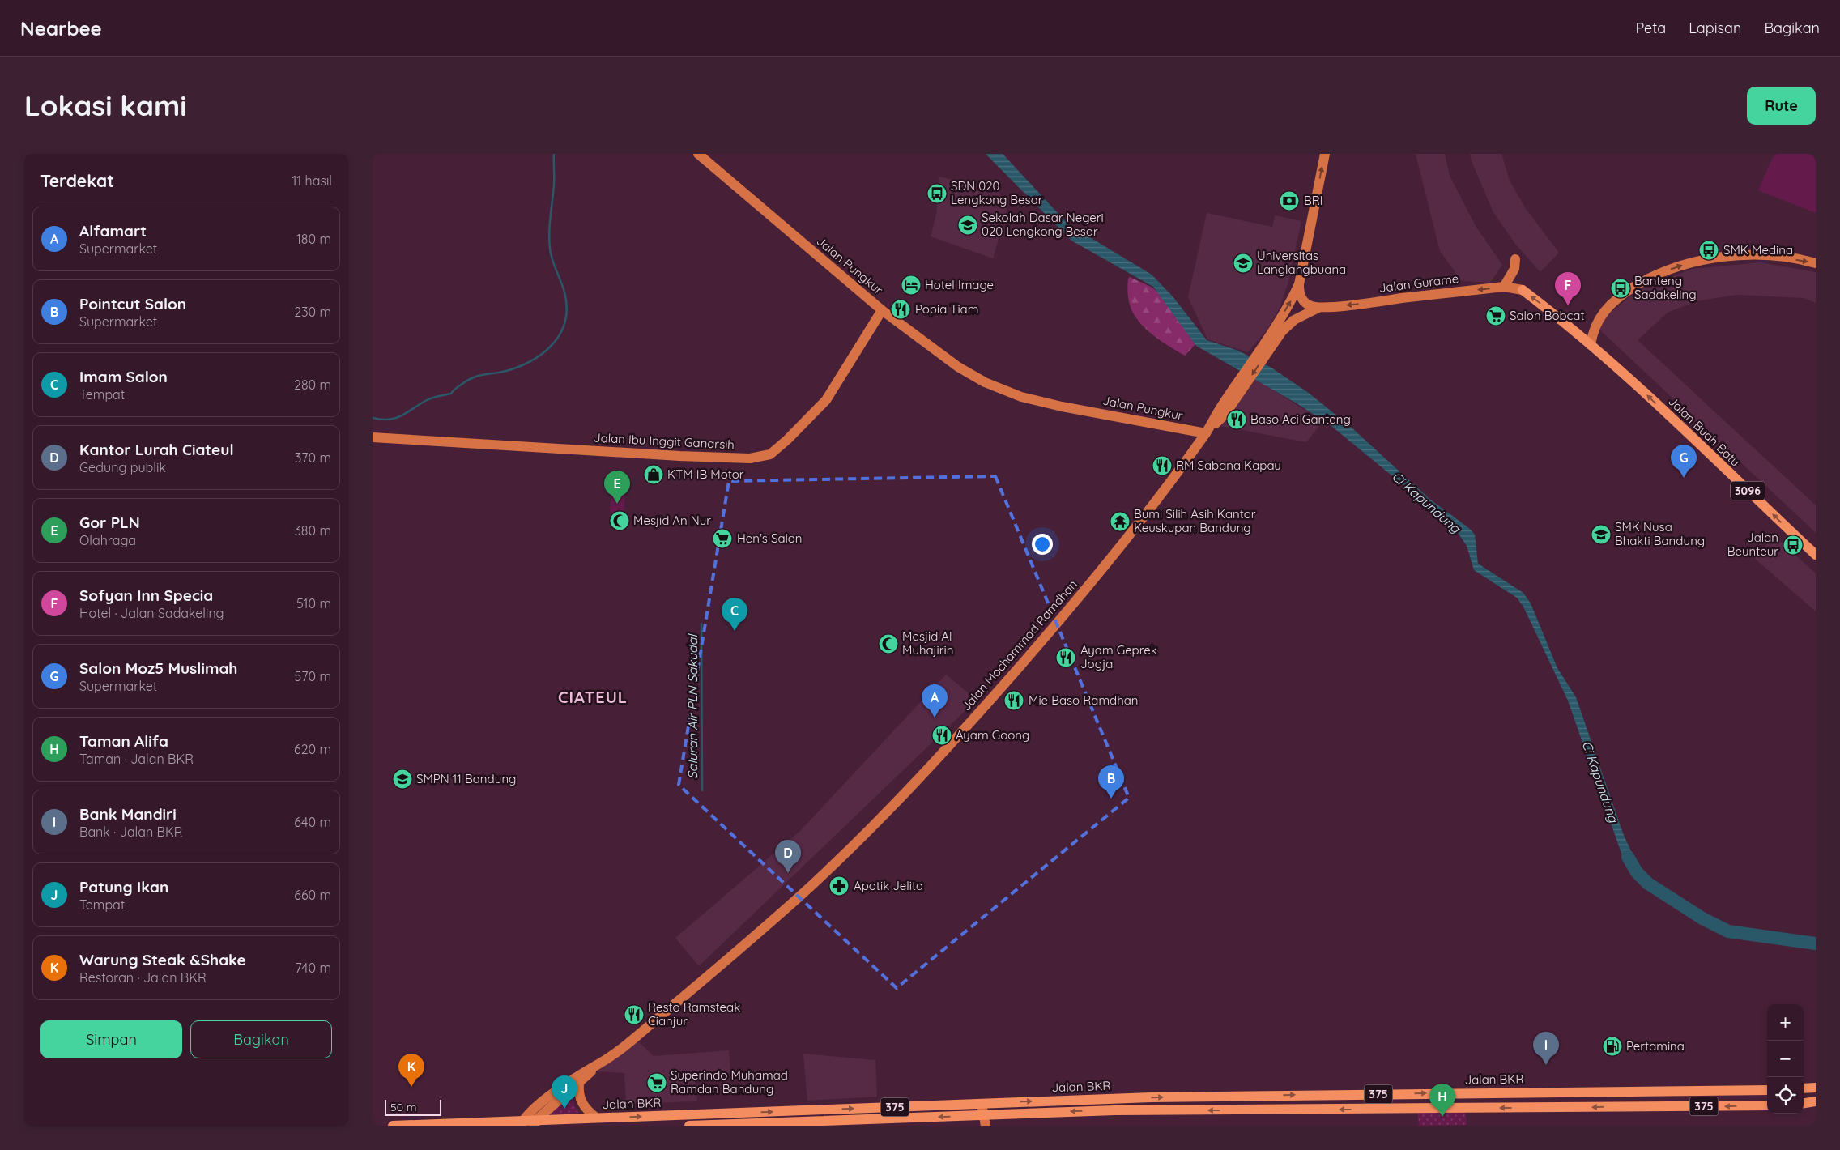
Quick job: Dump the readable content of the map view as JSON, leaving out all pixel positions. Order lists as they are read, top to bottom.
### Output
{
  "streets": {
    "main road": [
      "Jalan Pungkur",
      "Jalan Gurame",
      "Jalan Buah Batu",
      "Jalan Ibu Inggit Ganarsih",
      "3096",
      "Jalan Mochammad Ramdhan",
      "Jalan BKR",
      "375"
    ]
  },
  "crossings": [
    ["Jalan Pungkur", "Jalan Ibu Inggit Ganarsih"],
    ["Jalan Pungkur", "Jalan Mochammad Ramdhan"],
    ["Jalan Gurame", "Jalan Buah Batu"],
    ["Jalan Gurame", "Jalan Mochammad Ramdhan"],
    ["Jalan Mochammad Ramdhan", "Jalan BKR"]
  ],
  "one_way": ["Jalan Gurame", "Jalan Buah Batu"],
  "districts": ["CIATEUL"],
  "water": ["Ci Kapundung", "Saluran Air PLN Sakudal"],
  "places": {
    "bus stop": [
      "SDN 020 Lengkong Besar",
      "SMK Medina",
      "Banteng Sadakeling",
      "Jalan Beunteur"
    ],
    "bank": ["BRI"],
    "school or university": [
      "Sekolah Dasar Negeri 020 Lengkong Besar",
      "Universitas Langlangbuana",
      "SMK Nusa Bhakti Bandung",
      "SMPN 11 Bandung"
    ],
    "hotel": ["Hotel Image"],
    "restaurant": [
      "Popia Tiam",
      "Baso Aci Ganteng",
      "RM Sabana Kapau",
      "Ayam Geprek Jogja",
      "Mie Baso Ramdhan",
      "Ayam Goong",
      "Resto Ramsteak Cianjur"
    ],
    "supermarket": ["Salon Bobcat", "Hen's Salon", "Superindo Muhamad Ramdan Bandung"],
    "shop": ["KTM IB Motor"],
    "mosque": ["Mesjid An Nur", "Mesjid Al Muhajirin"],
    "temple": ["Bumi Silih Asih Kantor Keuskupan Bandung"],
    "pharmacy": ["Apotik Jelita"],
    "fuel station": ["Pertamina"]
  },
  "scale_bar": "50 m",
  "page": {
    "header": "Nearbee",
    "nav": ["Peta", "Lapisan", "Bagikan"],
    "buttons": [
      "Rute",
      ["Simpan", "Bagikan"]
    ],
    "title": "Lokasi kami",
    "heading": ["Terdekat", "11 hasil"],
    "list": [
      {
        "mark": "A",
        "name": "Alfamart",
        "note": "Supermarket",
        "value": "180 m"
      },
      {
        "mark": "B",
        "name": "Pointcut Salon",
        "note": "Supermarket",
        "value": "230 m"
      },
      {
        "mark": "C",
        "name": "Imam Salon",
        "note": "Tempat",
        "value": "280 m"
      },
      {
        "mark": "D",
        "name": "Kantor Lurah Ciateul",
        "note": "Gedung publik",
        "value": "370 m"
      },
      {
        "mark": "E",
        "name": "Gor PLN",
        "note": "Olahraga",
        "value": "380 m"
      },
      {
        "mark": "F",
        "name": "Sofyan Inn Specia",
        "note": "Hotel · Jalan Sadakeling",
        "value": "510 m"
      },
      {
        "mark": "G",
        "name": "Salon Moz5 Muslimah",
        "note": "Supermarket",
        "value": "570 m"
      },
      {
        "mark": "H",
        "name": "Taman Alifa",
        "note": "Taman · Jalan BKR",
        "value": "620 m"
      },
      {
        "mark": "I",
        "name": "Bank Mandiri",
        "note": "Bank · Jalan BKR",
        "value": "640 m"
      },
      {
        "mark": "J",
        "name": "Patung Ikan",
        "note": "Tempat",
        "value": "660 m"
      },
      {
        "mark": "K",
        "name": "Warung Steak &Shake",
        "note": "Restoran · Jalan BKR",
        "value": "740 m"
      }
    ],
    "pins": [
      "F",
      "G",
      "E",
      "C",
      "A",
      "B",
      "D",
      "I",
      "K",
      "J",
      "H"
    ],
    "map_buttons": ["+", "−"],
    "scale": "50 m"
  }
}
